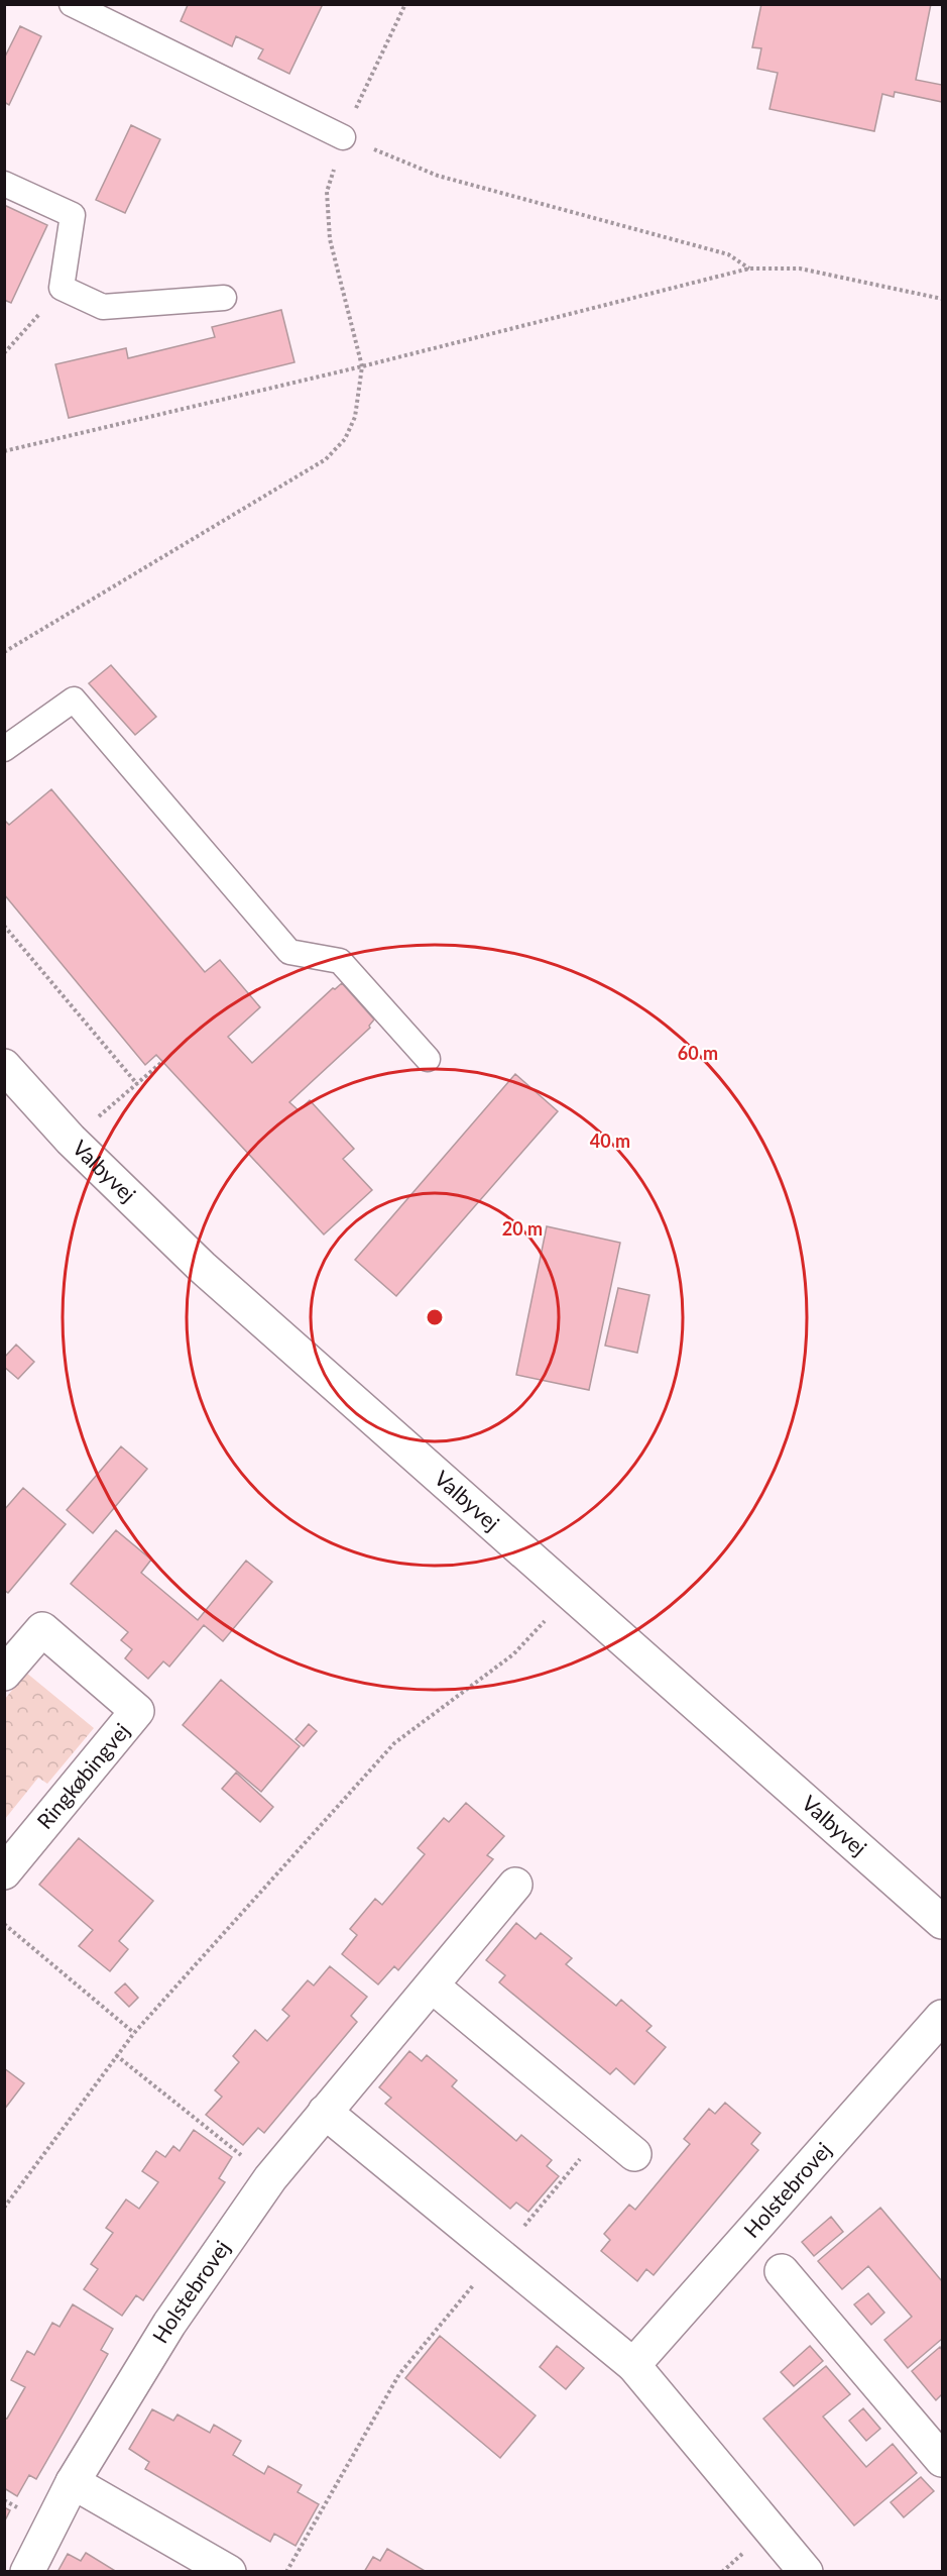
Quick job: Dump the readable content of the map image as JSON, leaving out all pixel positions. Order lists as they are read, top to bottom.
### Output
{
  "streets": {
    "street": ["Valbyvej", "Ringkøbingvej", "Holstebrovej"]
  },
  "rings": ["60 m", "40 m", "20 m"]
}
